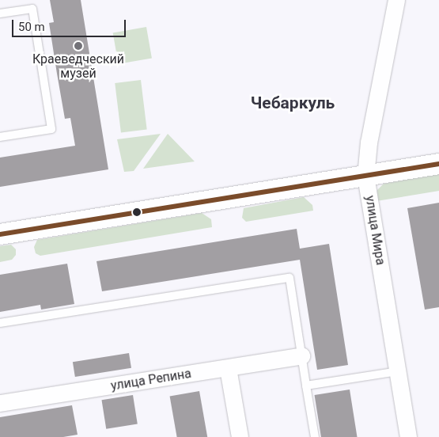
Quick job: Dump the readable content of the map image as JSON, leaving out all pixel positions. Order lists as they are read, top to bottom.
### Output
{
  "streets": {
    "street": ["улица Мира", "улица Репина"]
  },
  "districts": ["Чебаркуль"],
  "places": ["Краеведческий музей"],
  "scale_bar": "50 m"
}
